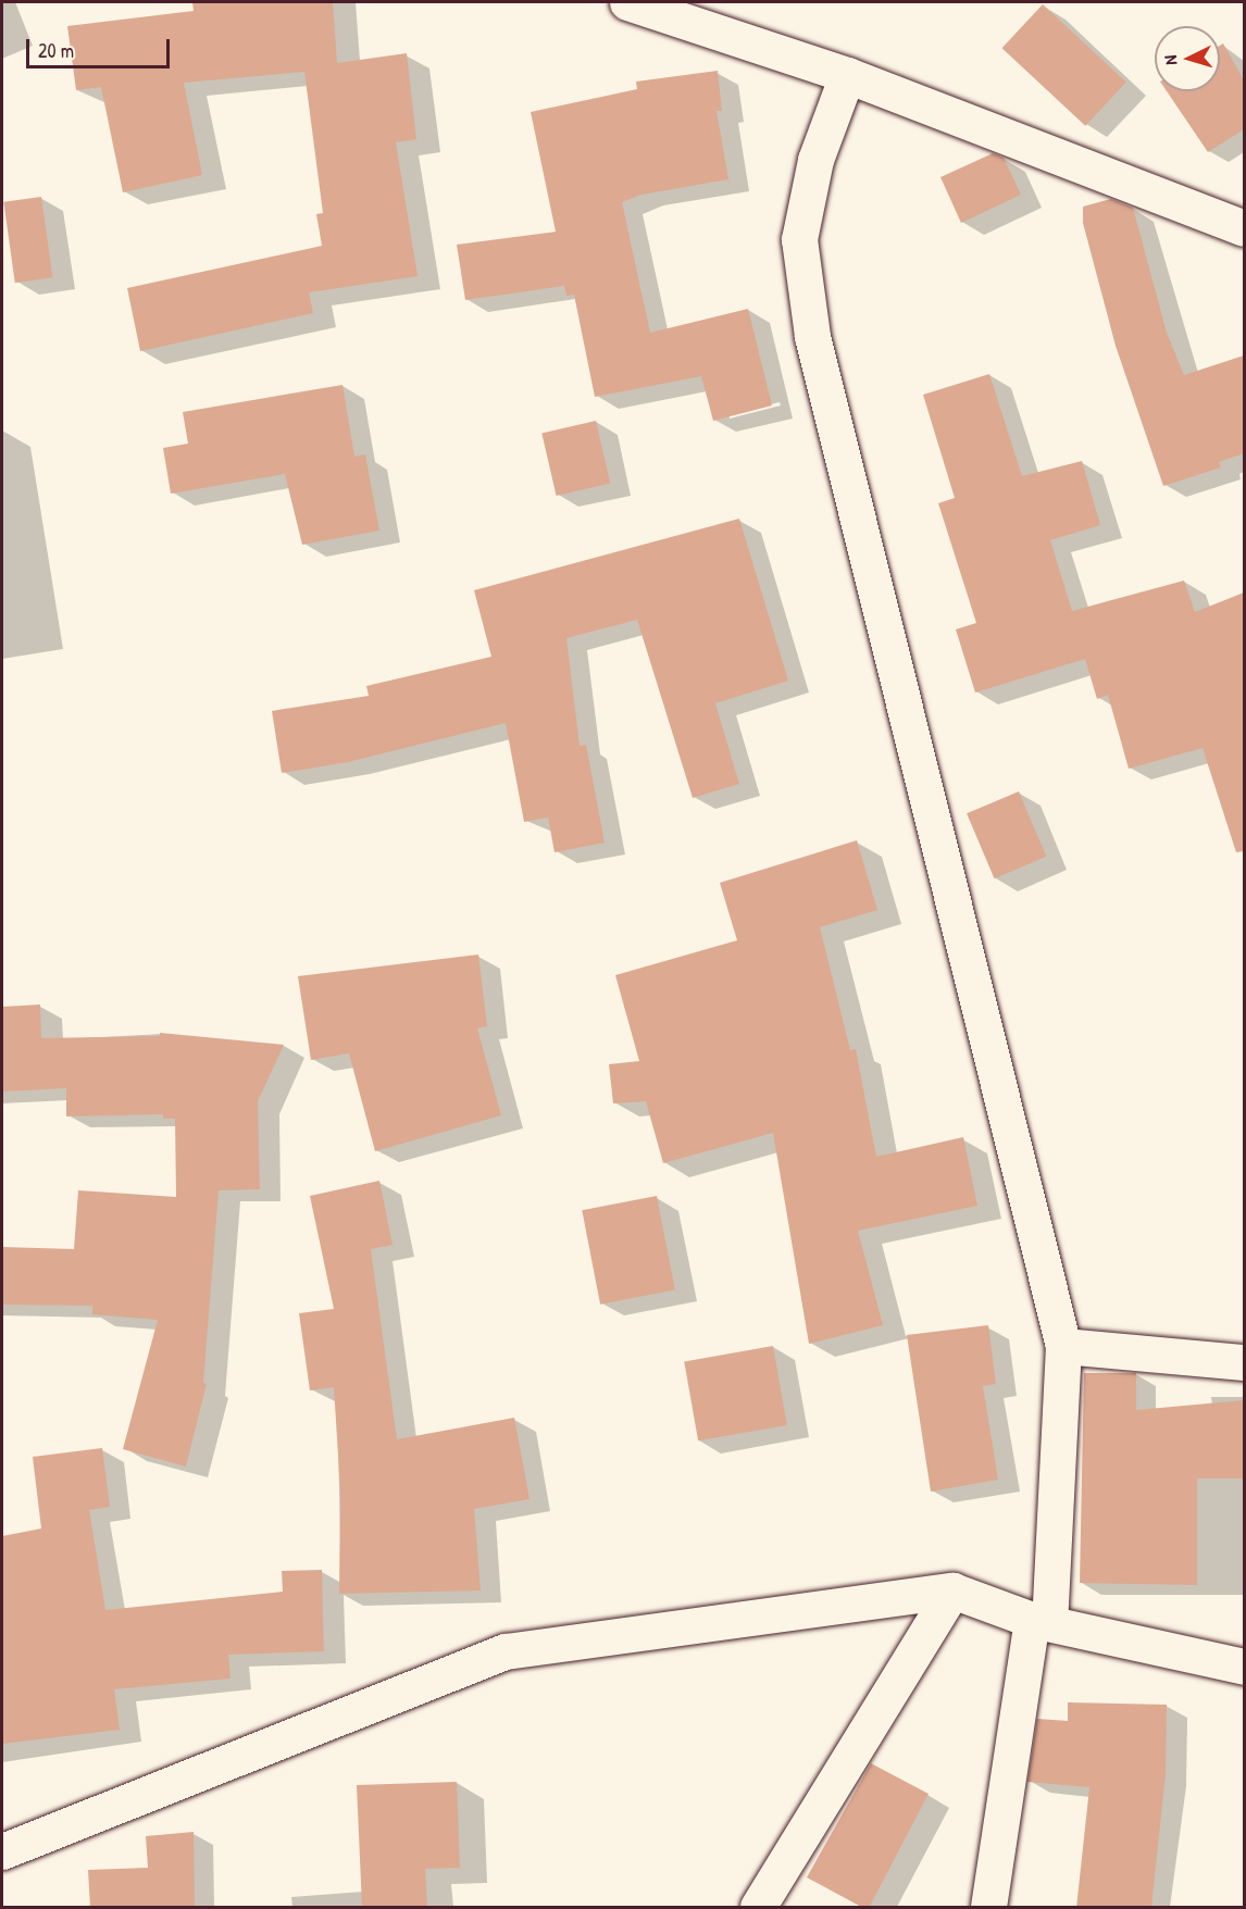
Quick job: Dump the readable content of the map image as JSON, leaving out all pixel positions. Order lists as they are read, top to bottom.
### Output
{
  "scale_bar": "20 m",
  "north": "left"
}
